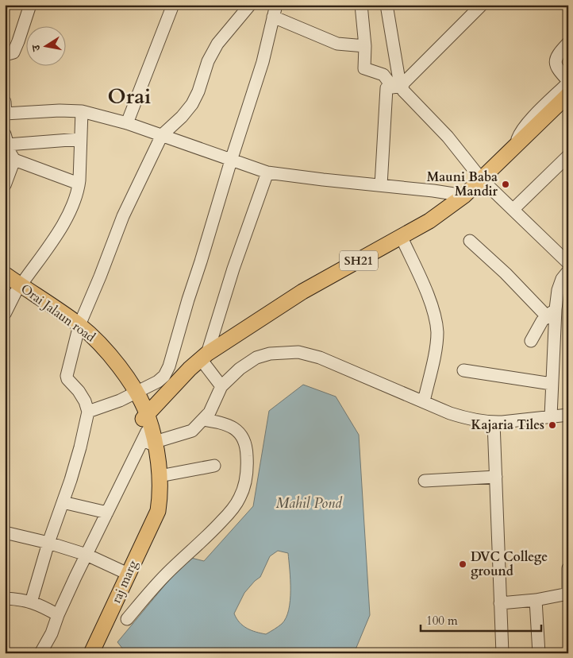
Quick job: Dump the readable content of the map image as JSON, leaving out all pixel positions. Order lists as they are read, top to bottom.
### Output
{
  "streets": {
    "main road": ["SH21", "Orai Jalaun road", "raj marg"]
  },
  "crossings": [
    ["SH21", "Orai Jalaun road"]
  ],
  "districts": ["Orai"],
  "water": ["Mahil Pond"],
  "places": ["Mauni Baba Mandir", "Kajaria Tiles", "DVC College ground"],
  "scale_bar": "100 m",
  "north": "left"
}
